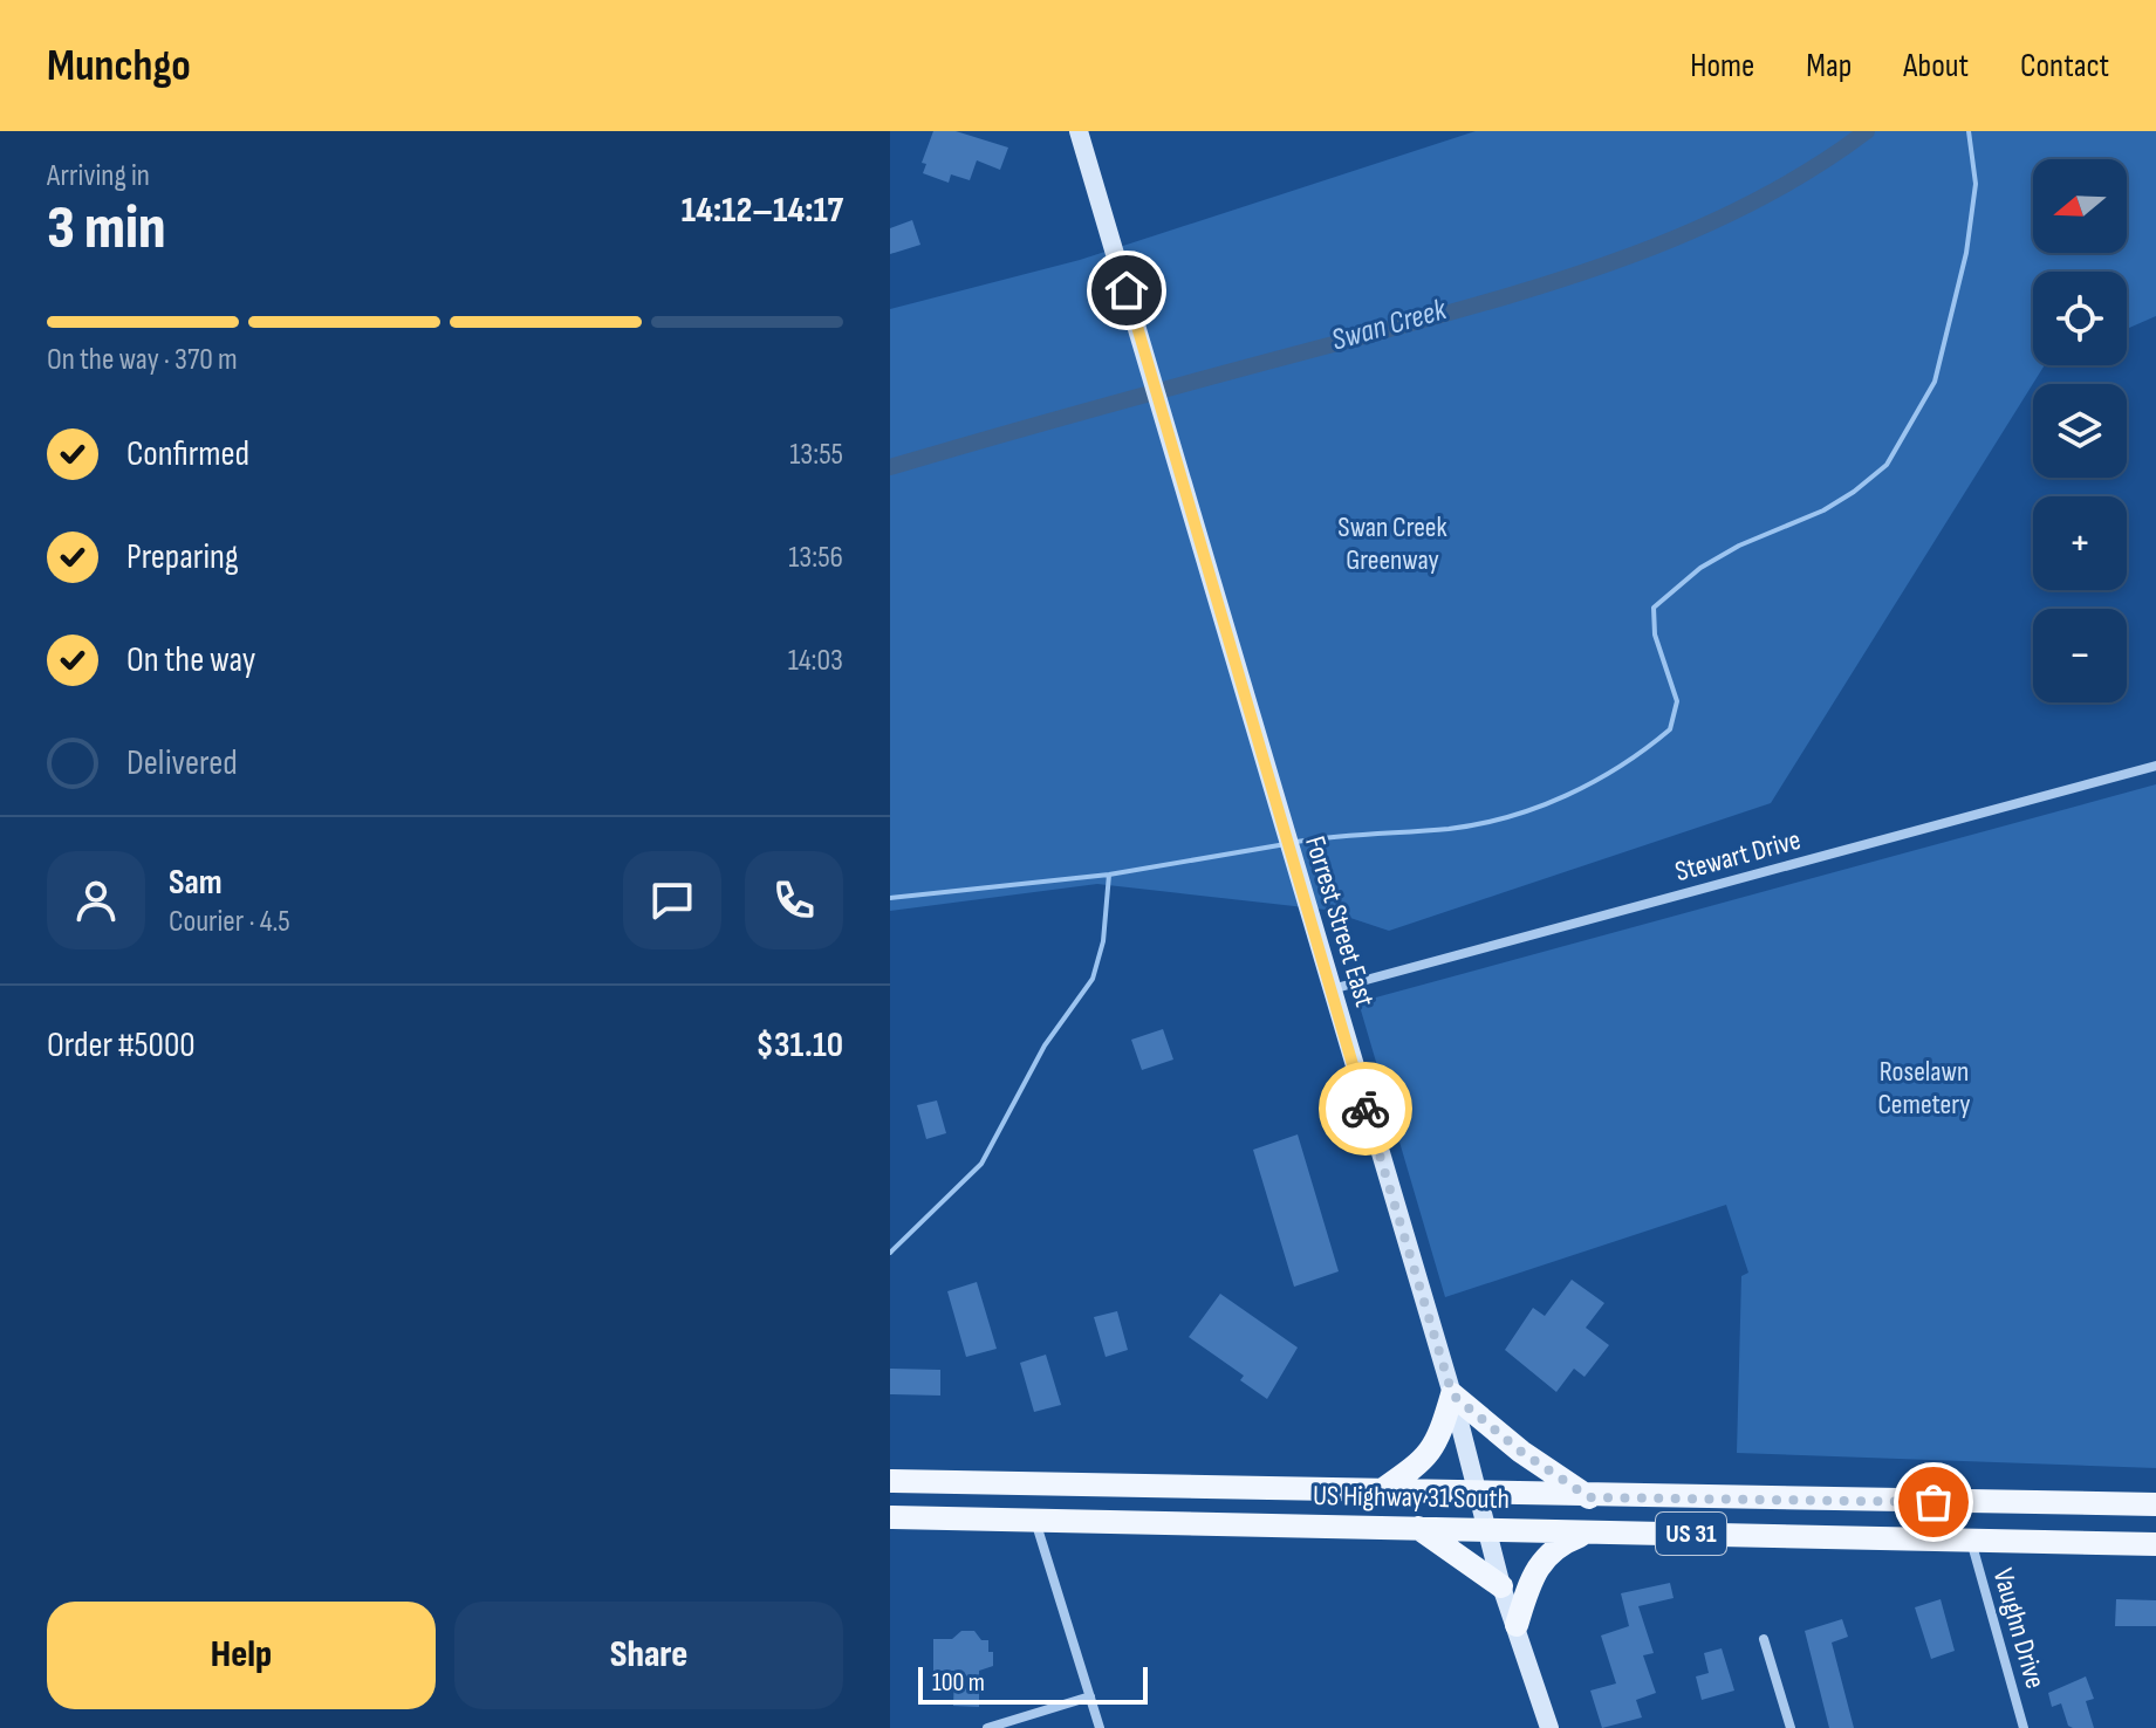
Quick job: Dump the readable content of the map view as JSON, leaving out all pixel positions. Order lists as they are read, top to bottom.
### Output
{
  "streets": {
    "main road": ["US Highway 31 South", "US 31"],
    "street": ["Stewart Drive", "Forrest Street East", "Vaughn Drive"]
  },
  "crossings": [
    ["Stewart Drive", "Forrest Street East"],
    ["Forrest Street East", "US Highway 31 South"],
    ["US Highway 31 South", "Vaughn Drive"]
  ],
  "water": ["Swan Creek"],
  "parks": ["Swan Creek Greenway", "Roselawn Cemetery"],
  "scale_bar": "100 m",
  "north": "left",
  "page": {
    "header": "Munchgo",
    "nav": [
      "Home",
      "Map",
      "About",
      "Contact"
    ],
    "heading": ["3 min", "Arriving in", "14:12–14:17"],
    "panel": [
      "Sam",
      "Courier · 4.5",
      "Order #5000",
      "$31.10"
    ],
    "map_buttons": ["+", "−"],
    "bar": "On the way · 370 m",
    "list": [
      ["Confirmed", "13:55"],
      ["Preparing", "13:56"],
      ["On the way", "14:03"],
      "Delivered"
    ],
    "buttons": ["Help", "Share"],
    "scale": "100 m"
  }
}
